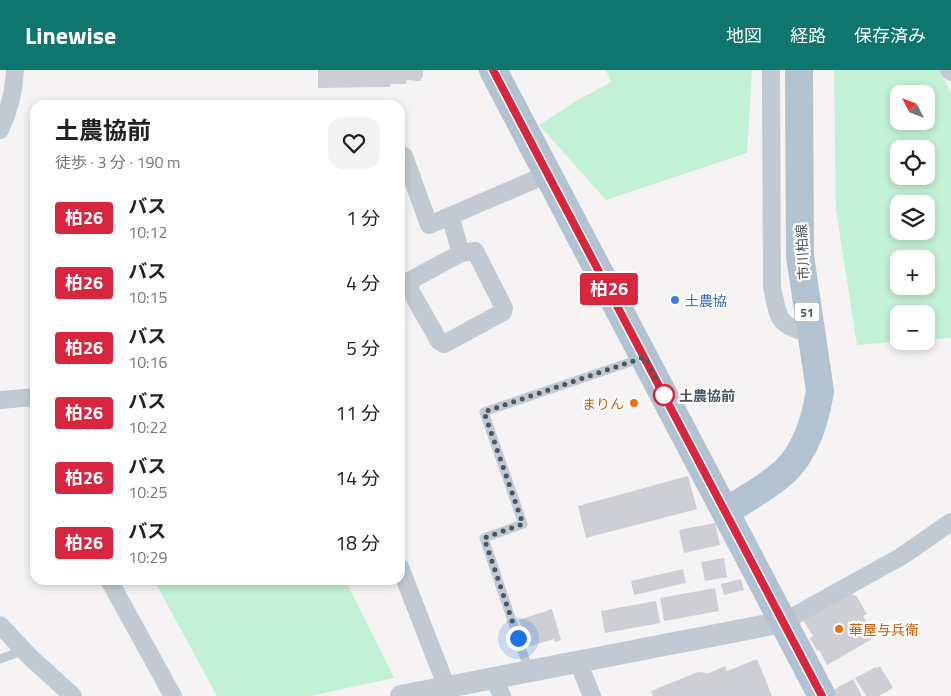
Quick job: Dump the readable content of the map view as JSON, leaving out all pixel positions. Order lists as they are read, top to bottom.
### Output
{
  "streets": {
    "main road": ["市川柏線", "51"]
  },
  "places": [
    "土農協",
    "土農協前",
    "まりん",
    "華屋与兵衛"
  ],
  "lines": ["bus line 柏26"],
  "north": "top left",
  "page": {
    "header": "Linewise",
    "nav": ["地図", "経路", "保存済み"],
    "on_map": "柏26",
    "map_buttons": ["+", "−"],
    "heading": ["土農協前", "徒歩 · 3 分 · 190 m"],
    "list": [
      {
        "mark": "柏26",
        "name": "バス",
        "note": "10:12",
        "value": "1 分"
      },
      {
        "mark": "柏26",
        "name": "バス",
        "note": "10:15",
        "value": "4 分"
      },
      {
        "mark": "柏26",
        "name": "バス",
        "note": "10:16",
        "value": "5 分"
      },
      {
        "mark": "柏26",
        "name": "バス",
        "note": "10:22",
        "value": "11 分"
      },
      {
        "mark": "柏26",
        "name": "バス",
        "note": "10:25",
        "value": "14 分"
      },
      {
        "mark": "柏26",
        "name": "バス",
        "note": "10:29",
        "value": "18 分"
      }
    ]
  }
}
